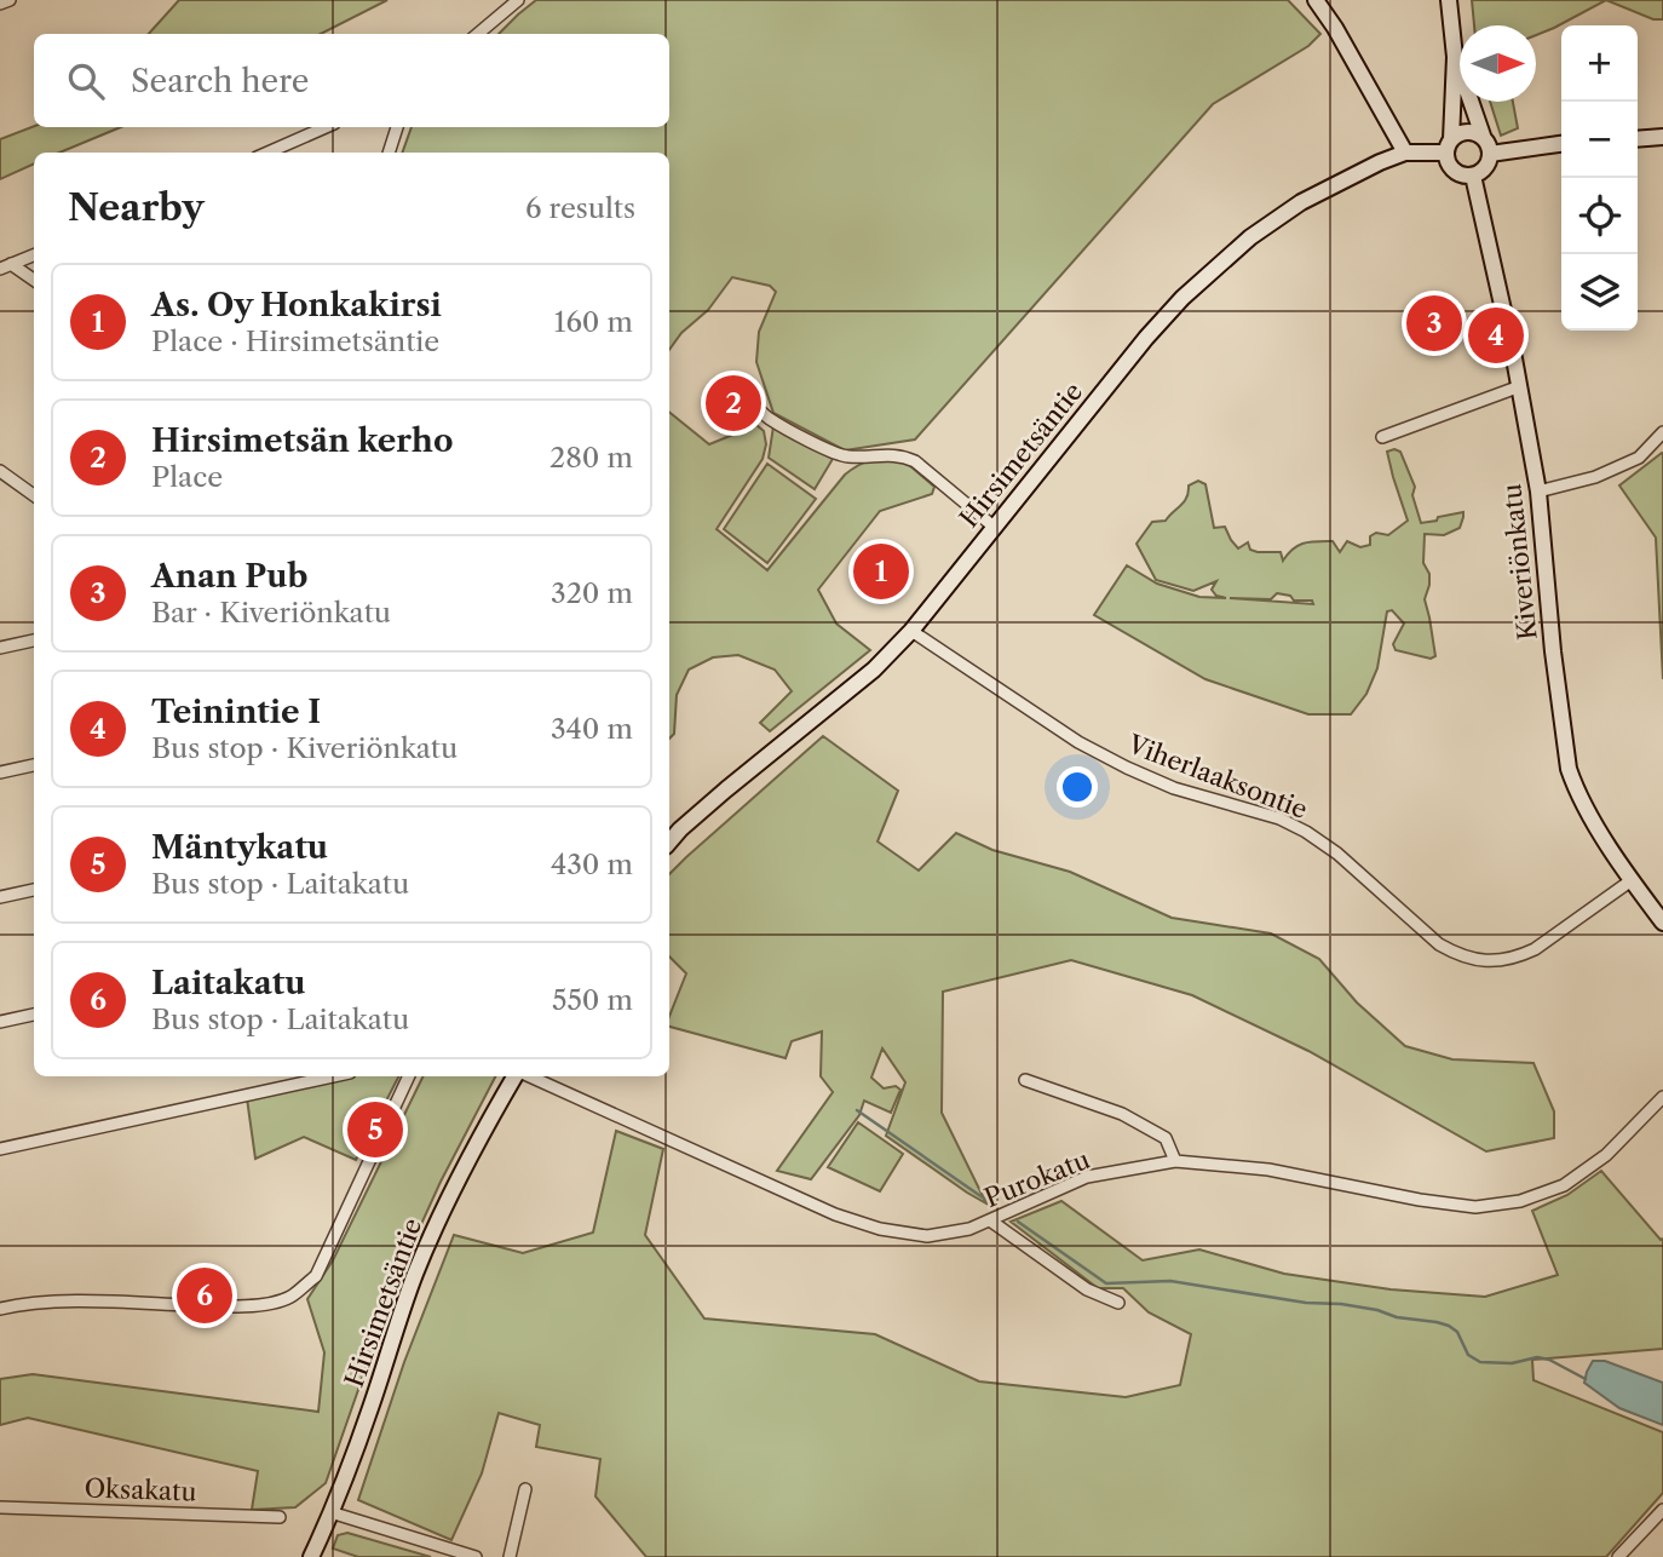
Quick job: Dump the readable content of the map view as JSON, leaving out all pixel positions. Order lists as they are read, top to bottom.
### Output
{
  "streets": {
    "street": [
      "Hirsimetsäntie",
      "Kiveriönkatu",
      "Viherlaaksontie",
      "Purokatu",
      "Oksakatu"
    ]
  },
  "crossings": [
    ["Hirsimetsäntie", "Kiveriönkatu"],
    ["Hirsimetsäntie", "Viherlaaksontie"],
    ["Kiveriönkatu", "Viherlaaksontie"]
  ],
  "north": "right",
  "page": {
    "map_buttons": ["+", "−"],
    "search": "Search here",
    "heading": ["Nearby", "6 results"],
    "list": [
      {
        "mark": "1",
        "name": "As. Oy Honkakirsi",
        "note": "Place · Hirsimetsäntie",
        "value": "160 m"
      },
      {
        "mark": "2",
        "name": "Hirsimetsän kerho",
        "note": "Place",
        "value": "280 m"
      },
      {
        "mark": "3",
        "name": "Anan Pub",
        "note": "Bar · Kiveriönkatu",
        "value": "320 m"
      },
      {
        "mark": "4",
        "name": "Teinintie I",
        "note": "Bus stop · Kiveriönkatu",
        "value": "340 m"
      },
      {
        "mark": "5",
        "name": "Mäntykatu",
        "note": "Bus stop · Laitakatu",
        "value": "430 m"
      },
      {
        "mark": "6",
        "name": "Laitakatu",
        "note": "Bus stop · Laitakatu",
        "value": "550 m"
      }
    ],
    "pins": [
      "3",
      "4",
      "2",
      "1",
      "5",
      "6"
    ]
  }
}
